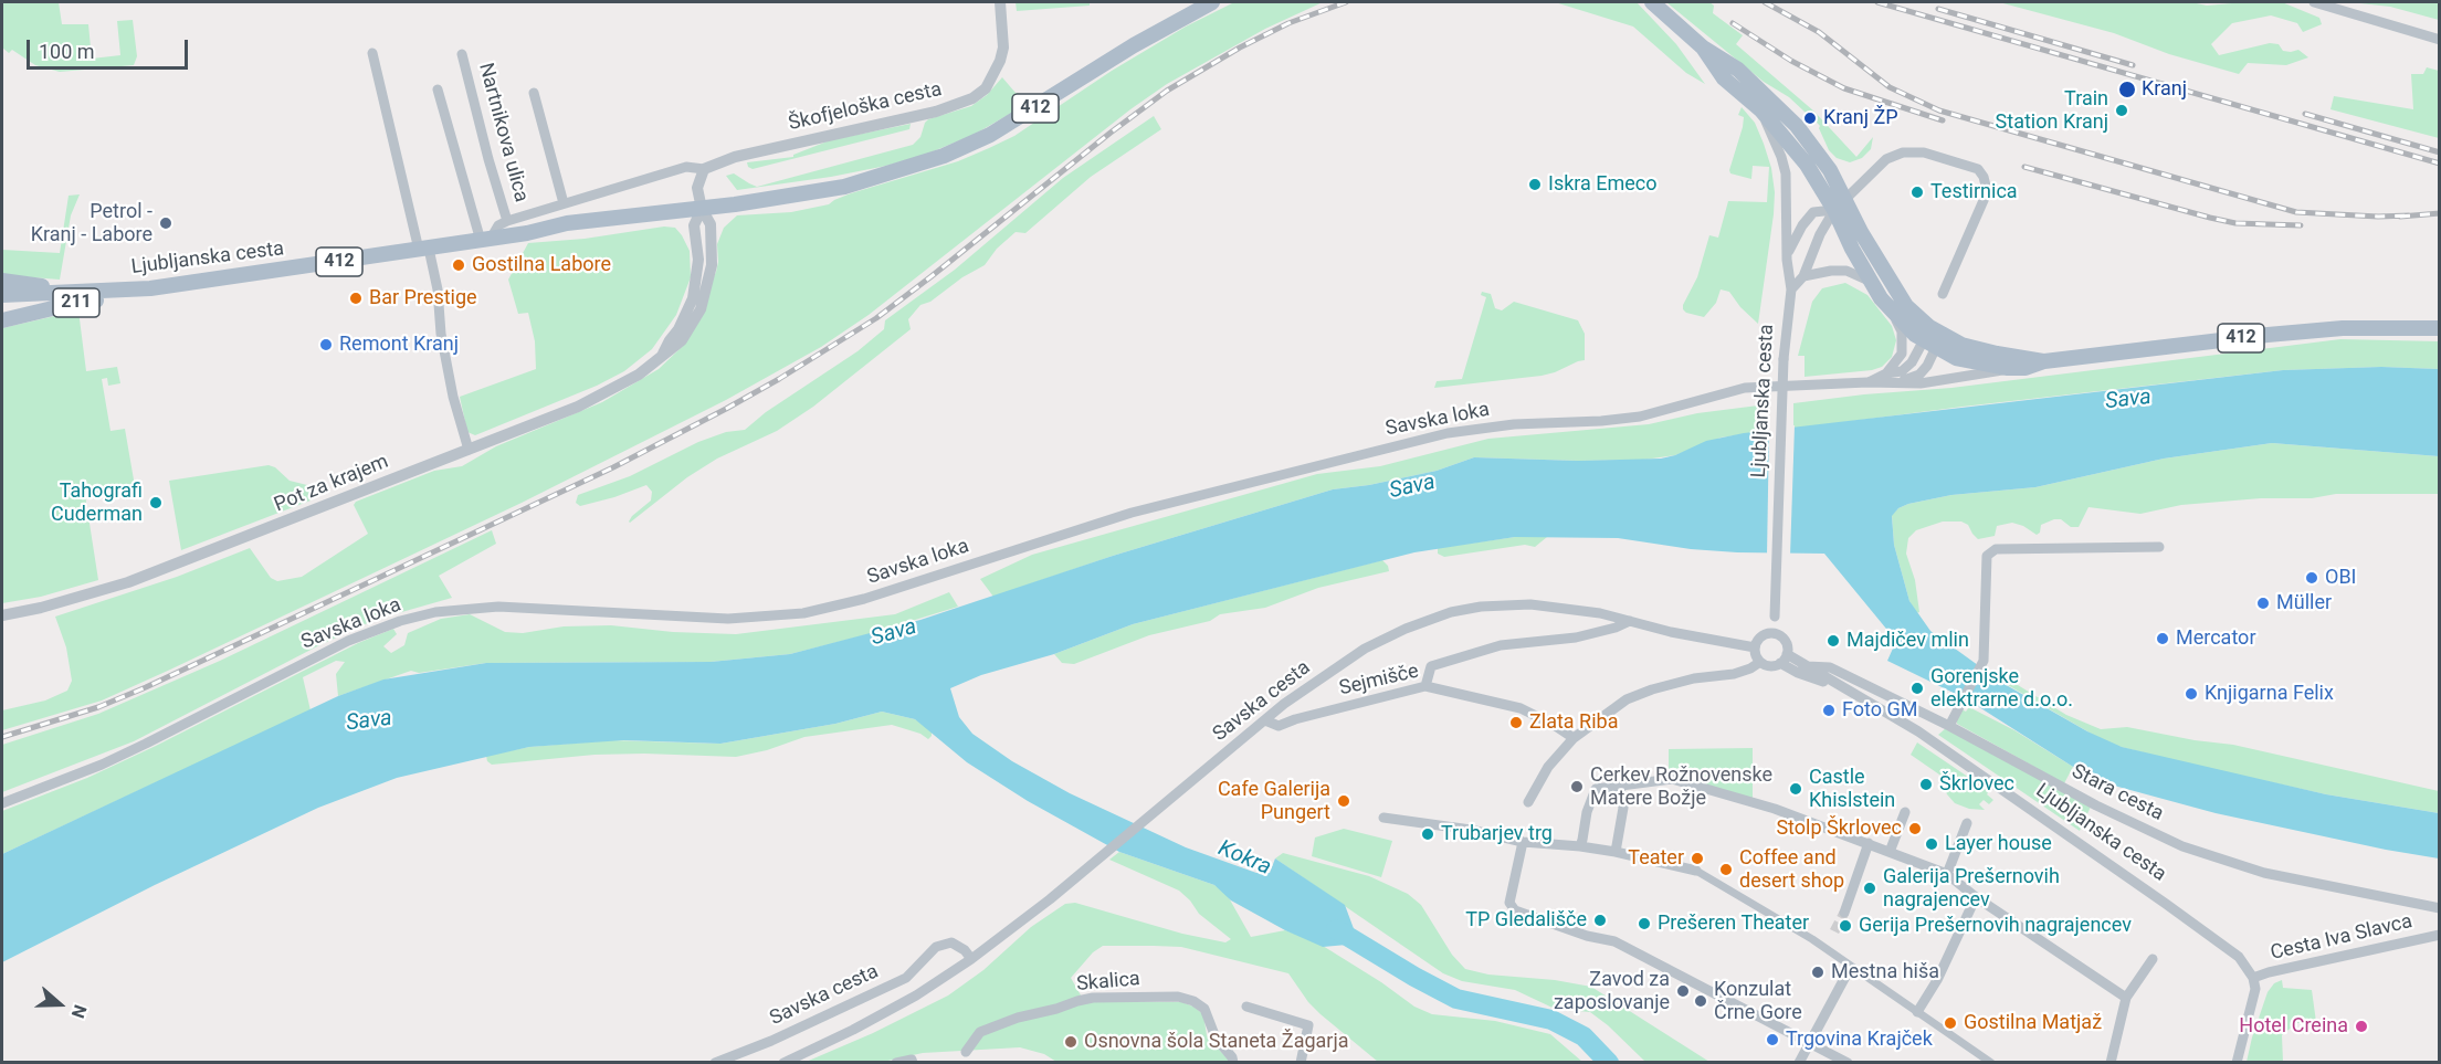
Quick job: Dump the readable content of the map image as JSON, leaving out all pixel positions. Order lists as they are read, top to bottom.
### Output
{
  "streets": {
    "main road": ["412", "Ljubljanska cesta", "211"],
    "street": [
      "Škofjeloška cesta",
      "Nartnikova ulica",
      "Savska loka",
      "Pot za krajem",
      "Sejmišče",
      "Savska cesta",
      "Stara cesta",
      "Cesta Iva Slavca",
      "Skalica"
    ]
  },
  "crossings": [
    ["412", "Ljubljanska cesta"],
    ["412", "Savska loka"],
    ["Ljubljanska cesta", "211"],
    ["Ljubljanska cesta", "Pot za krajem"],
    ["Ljubljanska cesta", "Savska cesta"],
    ["Ljubljanska cesta", "Stara cesta"],
    ["Ljubljanska cesta", "Cesta Iva Slavca"],
    ["Sejmišče", "Savska cesta"]
  ],
  "water": ["Sava", "Kokra"],
  "places": [
    "Kranj",
    "Train Station Kranj",
    "Kranj ŽP",
    "Iskra Emeco",
    "Testirnica",
    "Petrol - Kranj - Labore",
    "Gostilna Labore",
    "Bar Prestige",
    "Remont Kranj",
    "Tahografi Cuderman",
    "OBI",
    "Müller",
    "Mercator",
    "Majdičev mlin",
    "Gorenjske elektrarne d.o.o.",
    "Knjigarna Felix",
    "Foto GM",
    "Zlata Riba",
    "Škrlovec",
    "Cerkev Rožnovenske Matere Božje",
    "Castle Khislstein",
    "Cafe Galerija Pungert",
    "Stolp Škrlovec",
    "Trubarjev trg",
    "Layer house",
    "Teater",
    "Coffee and desert shop",
    "Galerija Prešernovih nagrajencev",
    "TP Gledališče",
    "Prešeren Theater",
    "Gerija Prešernovih nagrajencev",
    "Mestna hiša",
    "Zavod za zaposlovanje",
    "Konzulat Črne Gore",
    "Gostilna Matjaž",
    "Hotel Creina",
    "Trgovina Krajček",
    "Osnovna šola Staneta Žagarja"
  ],
  "scale_bar": "100 m",
  "north": "right"
}
